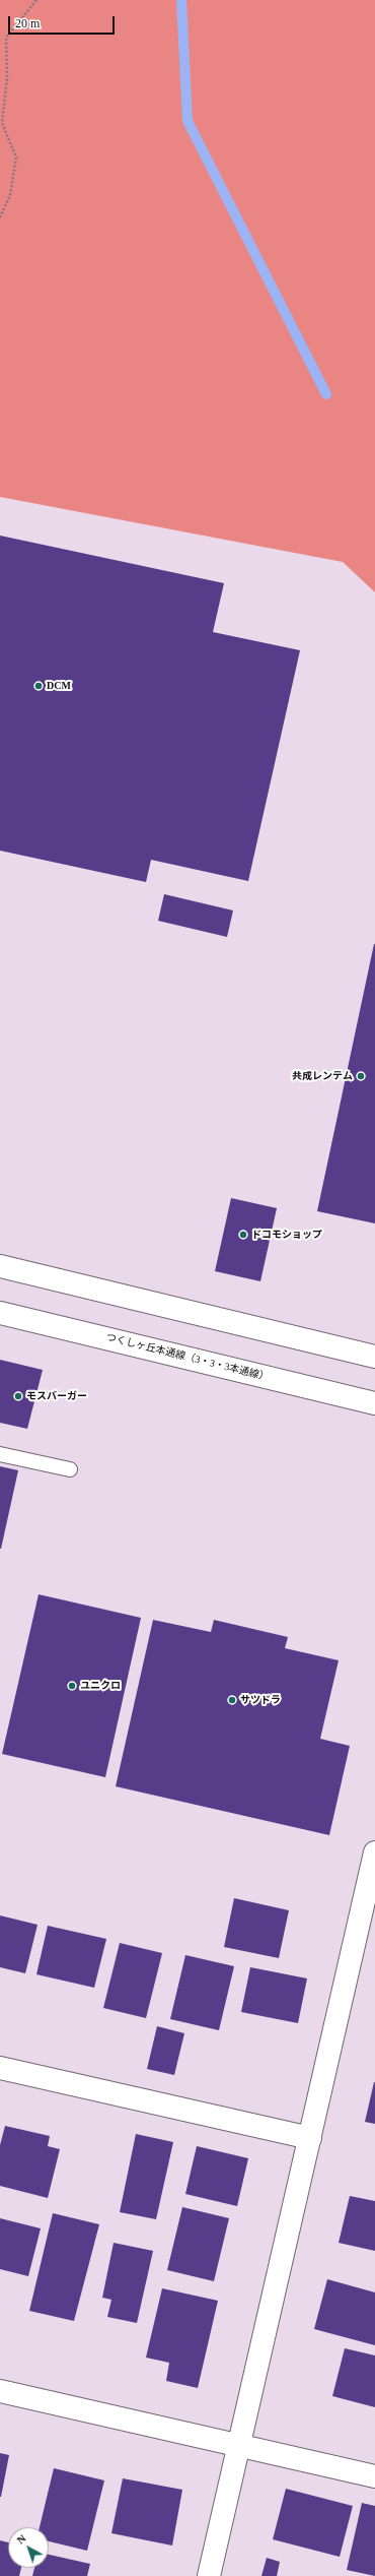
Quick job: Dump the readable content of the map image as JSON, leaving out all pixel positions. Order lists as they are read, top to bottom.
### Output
{
  "streets": {
    "street": ["つくしヶ丘本通線（3・3・3本通線）"]
  },
  "places": [
    "DCM",
    "共成レンテム",
    "ドコモショップ",
    "モスバーガー",
    "ユニクロ",
    "サツドラ"
  ],
  "scale_bar": "20 m",
  "north": "top left"
}
